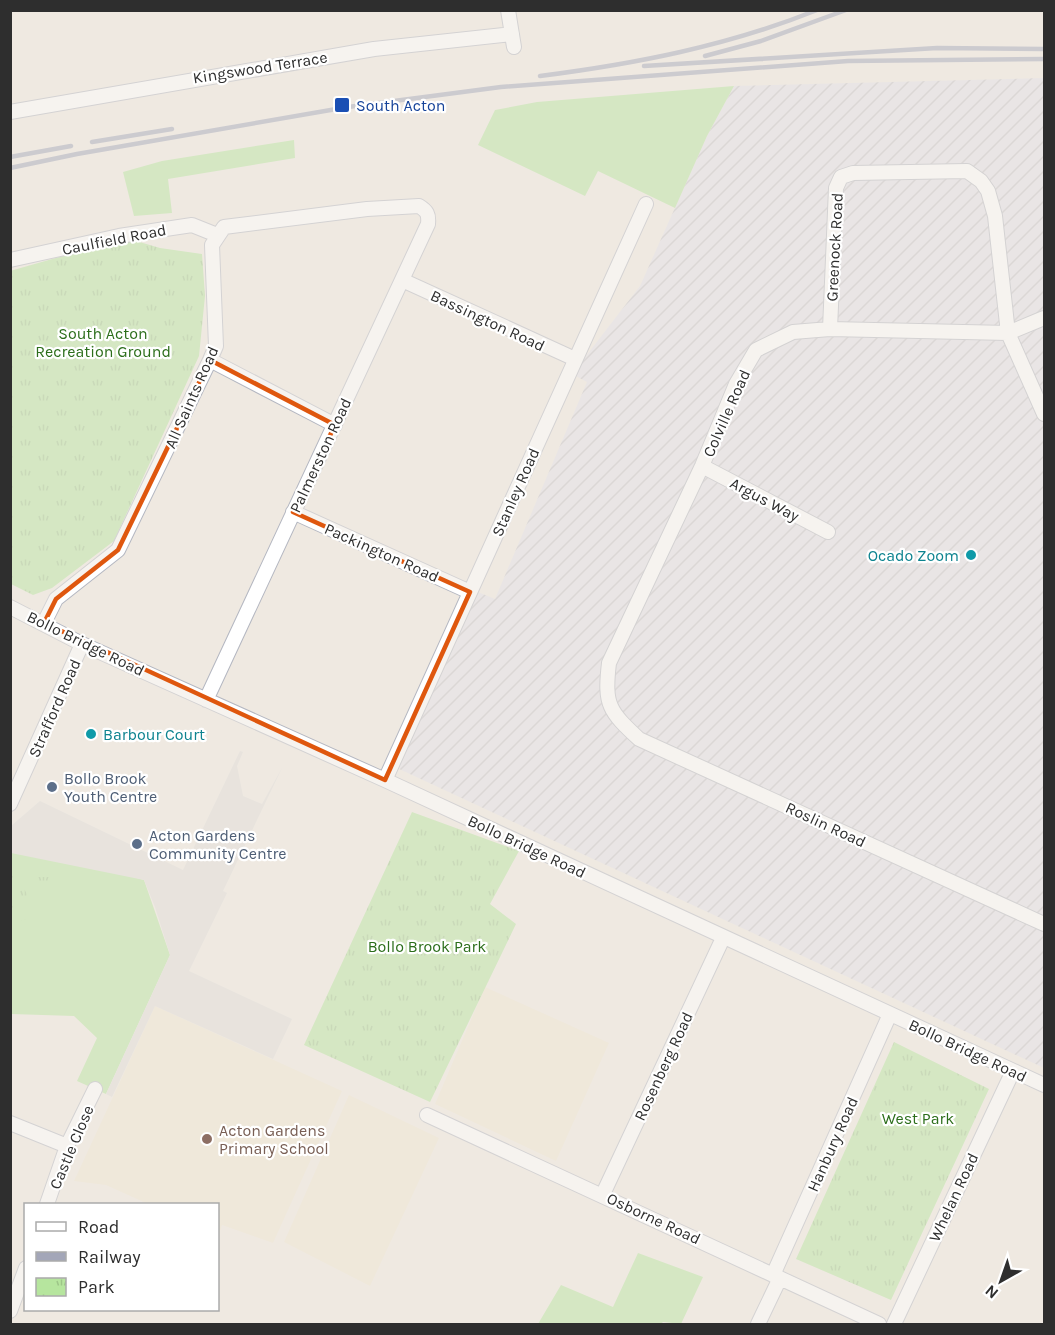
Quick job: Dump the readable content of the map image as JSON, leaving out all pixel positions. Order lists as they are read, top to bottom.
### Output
{
  "streets": {
    "street": [
      "Kingswood Terrace",
      "Caulfield Road",
      "Greenock Road",
      "Bassington Road",
      "All Saints Road",
      "Colville Road",
      "Palmerston Road",
      "Stanley Road",
      "Argus Way",
      "Packington Road",
      "Bollo Bridge Road",
      "Strafford Road",
      "Roslin Road",
      "Rosenberg Road",
      "Hanbury Road",
      "Castle Close",
      "Whelan Road",
      "Osborne Road"
    ]
  },
  "crossings": [
    ["Caulfield Road", "All Saints Road"],
    ["Caulfield Road", "Palmerston Road"],
    ["Greenock Road", "Colville Road"],
    ["Bassington Road", "Palmerston Road"],
    ["Bassington Road", "Stanley Road"],
    ["All Saints Road", "Palmerston Road"],
    ["All Saints Road", "Bollo Bridge Road"],
    ["Colville Road", "Argus Way"],
    ["Colville Road", "Roslin Road"],
    ["Palmerston Road", "Packington Road"],
    ["Palmerston Road", "Bollo Bridge Road"],
    ["Stanley Road", "Packington Road"],
    ["Stanley Road", "Bollo Bridge Road"],
    ["Bollo Bridge Road", "Strafford Road"],
    ["Bollo Bridge Road", "Rosenberg Road"],
    ["Bollo Bridge Road", "Hanbury Road"],
    ["Bollo Bridge Road", "Whelan Road"],
    ["Rosenberg Road", "Osborne Road"],
    ["Hanbury Road", "Osborne Road"]
  ],
  "parks": ["South Acton Recreation Ground", "Bollo Brook Park", "West Park"],
  "places": {
    "transit": ["South Acton"],
    "other": [
      "Ocado Zoom",
      "Barbour Court",
      "Bollo Brook Youth Centre",
      "Acton Gardens Community Centre",
      "Acton Gardens Primary School"
    ]
  },
  "legend": ["Road", "Railway", "Park"],
  "north": "bottom left"
}
